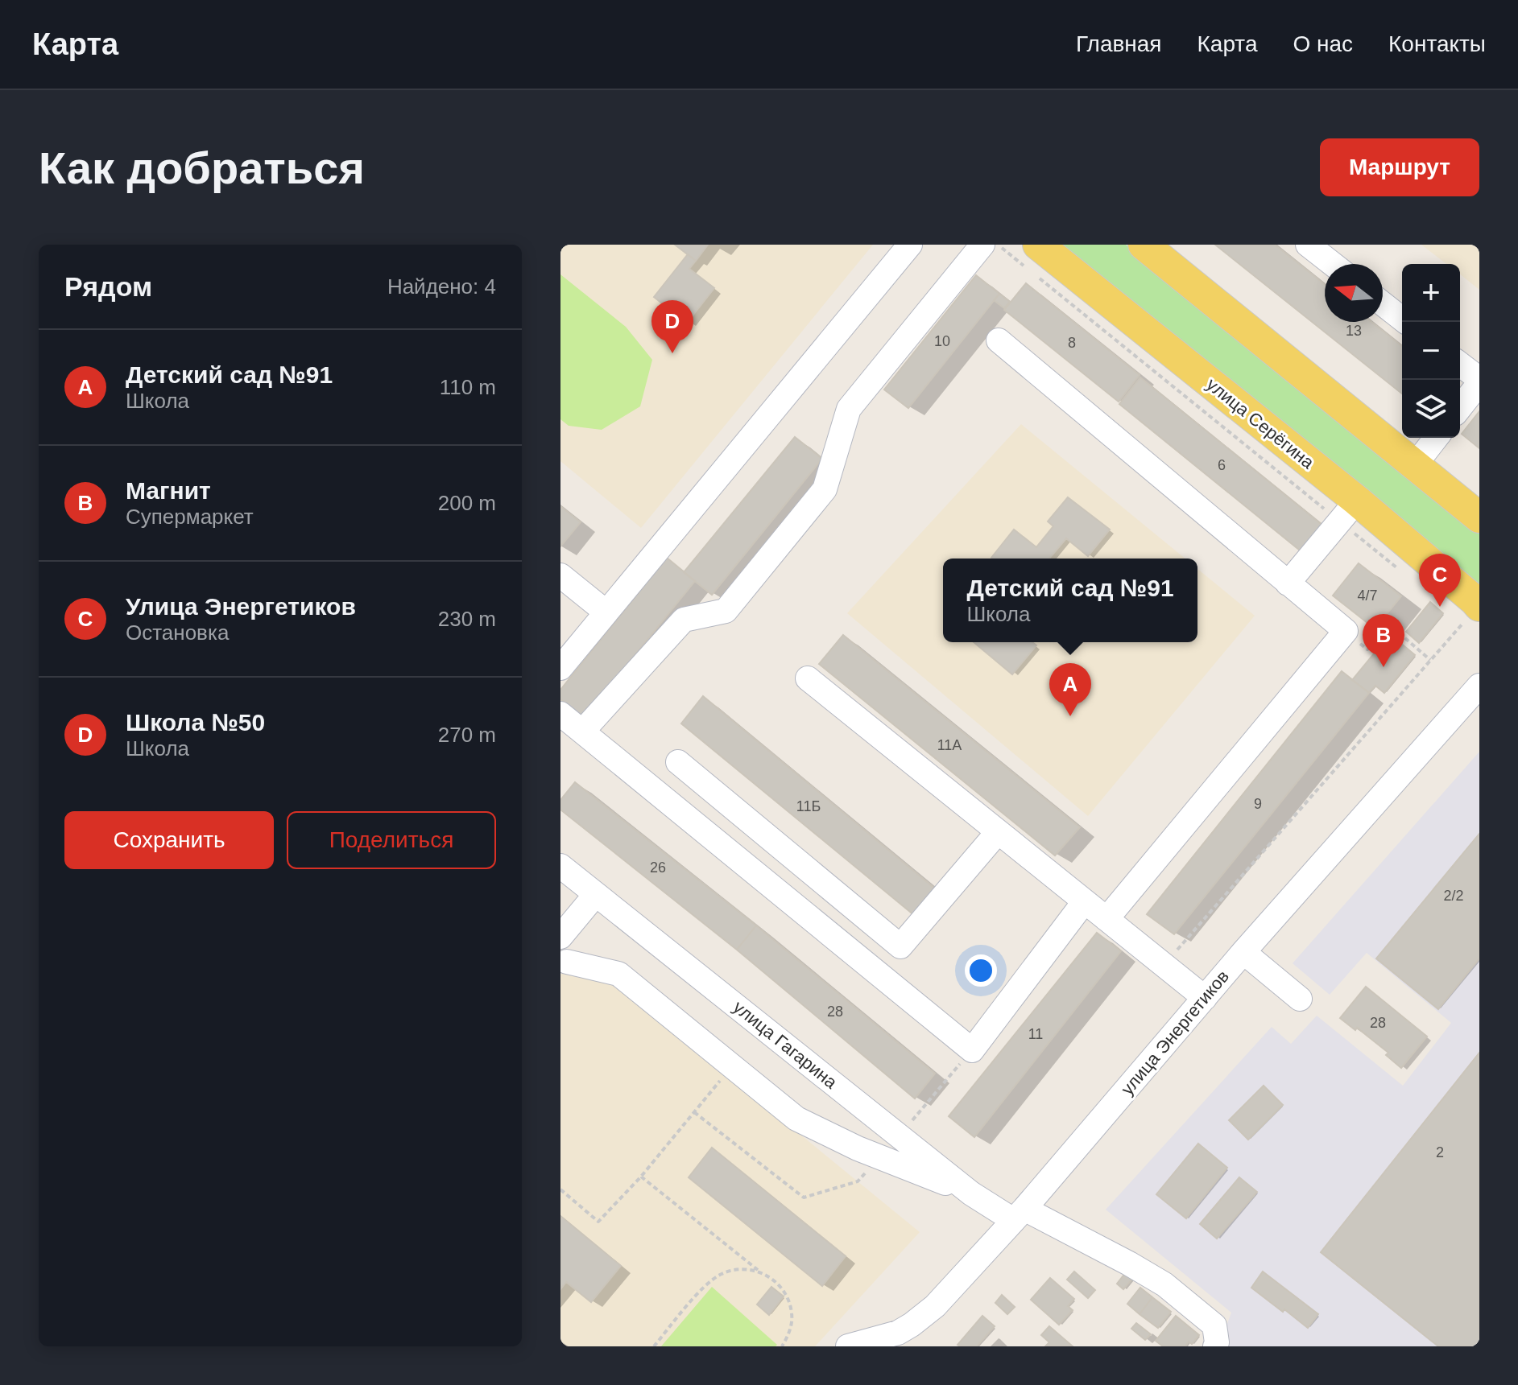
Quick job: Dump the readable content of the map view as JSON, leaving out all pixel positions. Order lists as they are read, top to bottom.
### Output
{
  "streets": {
    "main road": ["улица Серёгина"],
    "street": ["улица Энергетиков", "улица Гагарина"]
  },
  "crossings": [
    ["улица Энергетиков", "улица Гагарина"]
  ],
  "house_numbers": [
    "13",
    "10",
    "8",
    "6",
    "4/7",
    "11А",
    "9",
    "11Б",
    "26",
    "2/2",
    "28",
    "28",
    "11",
    "2"
  ],
  "north": "left",
  "page": {
    "header": "Карта",
    "nav": [
      "Главная",
      "Карта",
      "О нас",
      "Контакты"
    ],
    "buttons": [
      "Маршрут",
      ["Сохранить", "Поделиться"]
    ],
    "title": "Как добраться",
    "heading": ["Рядом", "Найдено: 4"],
    "map_buttons": ["+", "−"],
    "pins": [
      "D",
      "C",
      "B",
      "A"
    ],
    "list": [
      {
        "mark": "A",
        "name": "Детский сад №91",
        "note": "Школа",
        "value": "110 m"
      },
      {
        "mark": "B",
        "name": "Магнит",
        "note": "Супермаркет",
        "value": "200 m"
      },
      {
        "mark": "C",
        "name": "Улица Энергетиков",
        "note": "Остановка",
        "value": "230 m"
      },
      {
        "mark": "D",
        "name": "Школа №50",
        "note": "Школа",
        "value": "270 m"
      }
    ],
    "popup": ["Детский сад №91", "Школа"]
  }
}
